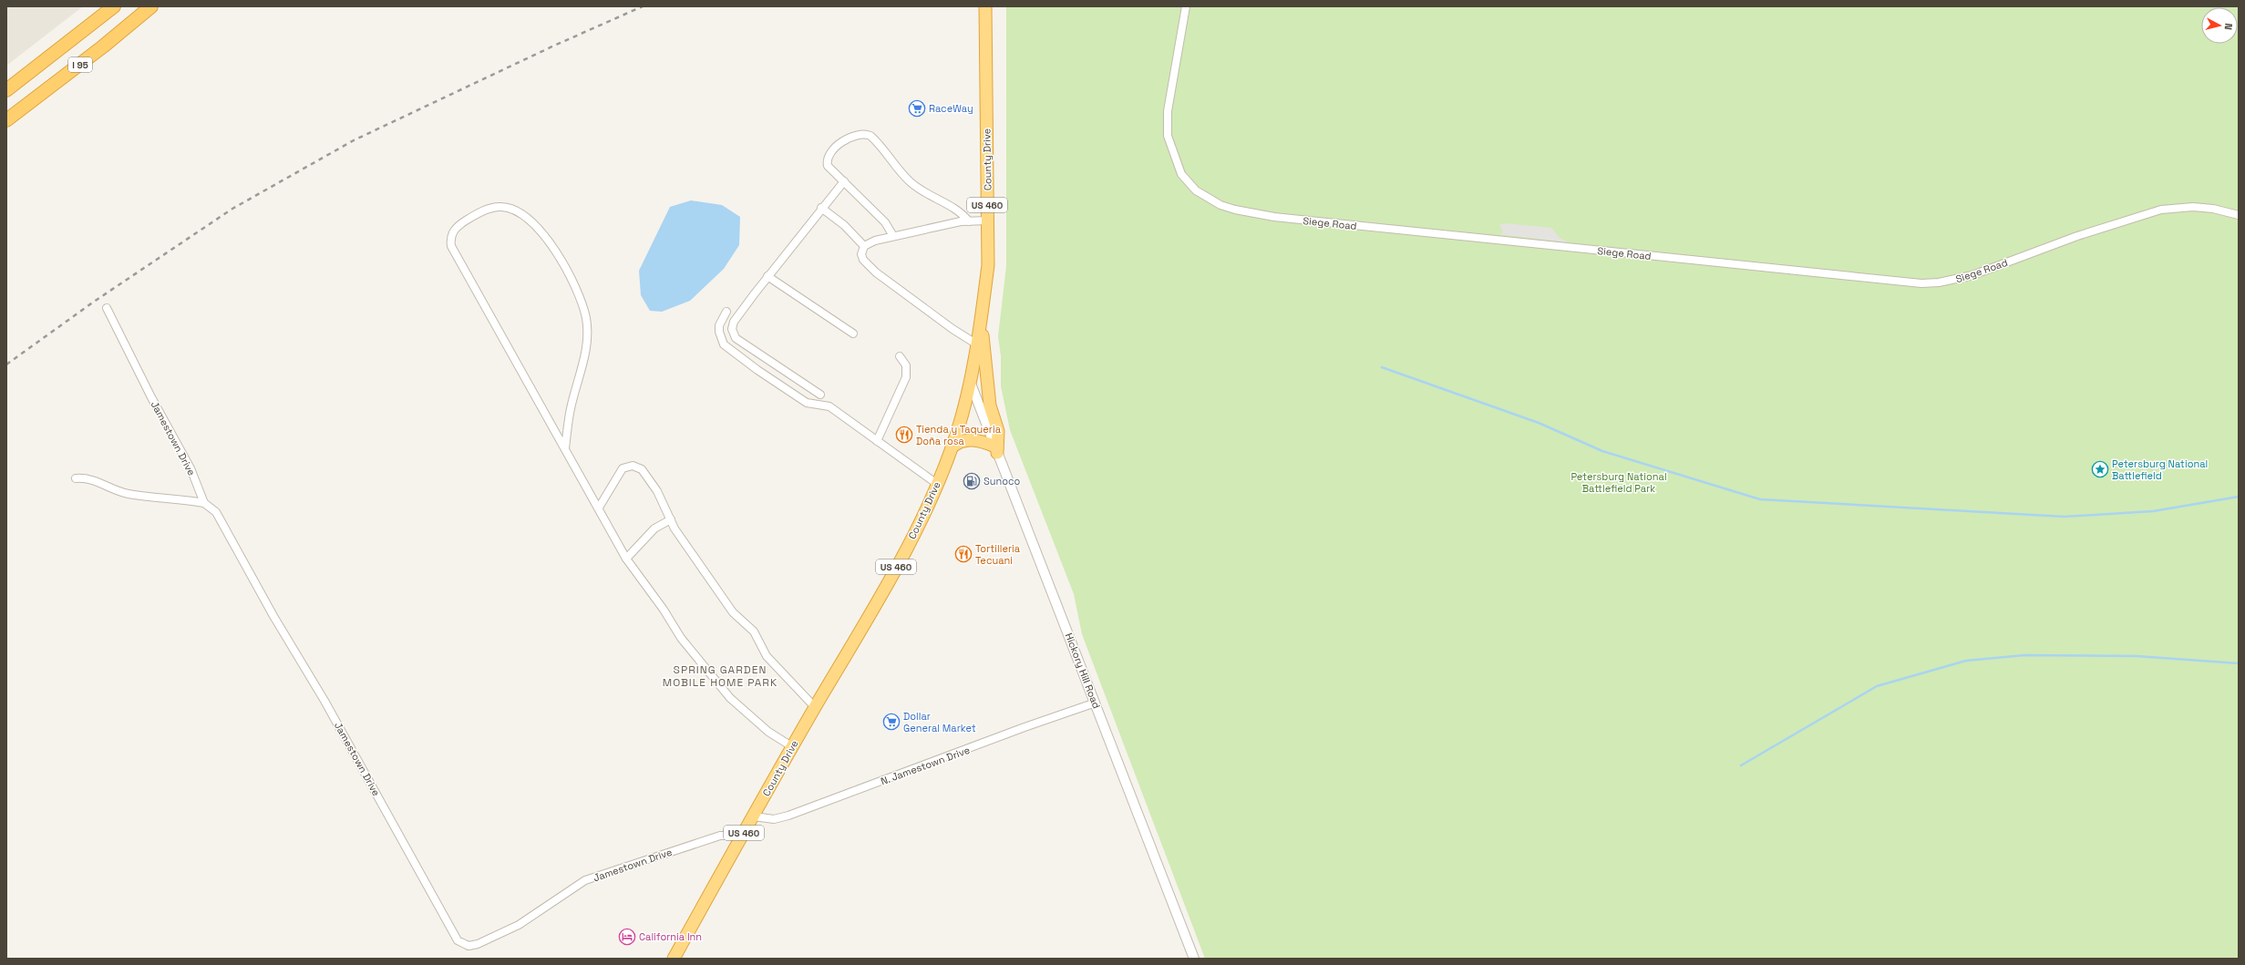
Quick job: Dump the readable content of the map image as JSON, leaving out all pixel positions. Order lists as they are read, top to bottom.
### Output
{
  "streets": {
    "highway": ["I 95", "County Drive", "US 460"],
    "street": [
      "Siege Road",
      "Jamestown Drive",
      "Hickory Hill Road",
      "N. Jamestown Drive"
    ]
  },
  "crossings": [
    ["County Drive", "Jamestown Drive"],
    ["County Drive", "Hickory Hill Road"],
    ["County Drive", "N. Jamestown Drive"],
    ["Hickory Hill Road", "N. Jamestown Drive"]
  ],
  "districts": ["SPRING GARDEN MOBILE HOME PARK"],
  "parks": ["Petersburg National Battlefield Park"],
  "places": {
    "supermarket": ["RaceWay", "Dollar General Market"],
    "restaurant": ["Tienda y Taqueria Doña rosa", "Tortilleria Tecuani"],
    "place": ["Petersburg National Battlefield"],
    "fuel station": ["Sunoco"],
    "hotel": ["California Inn"]
  },
  "north": "right"
}
